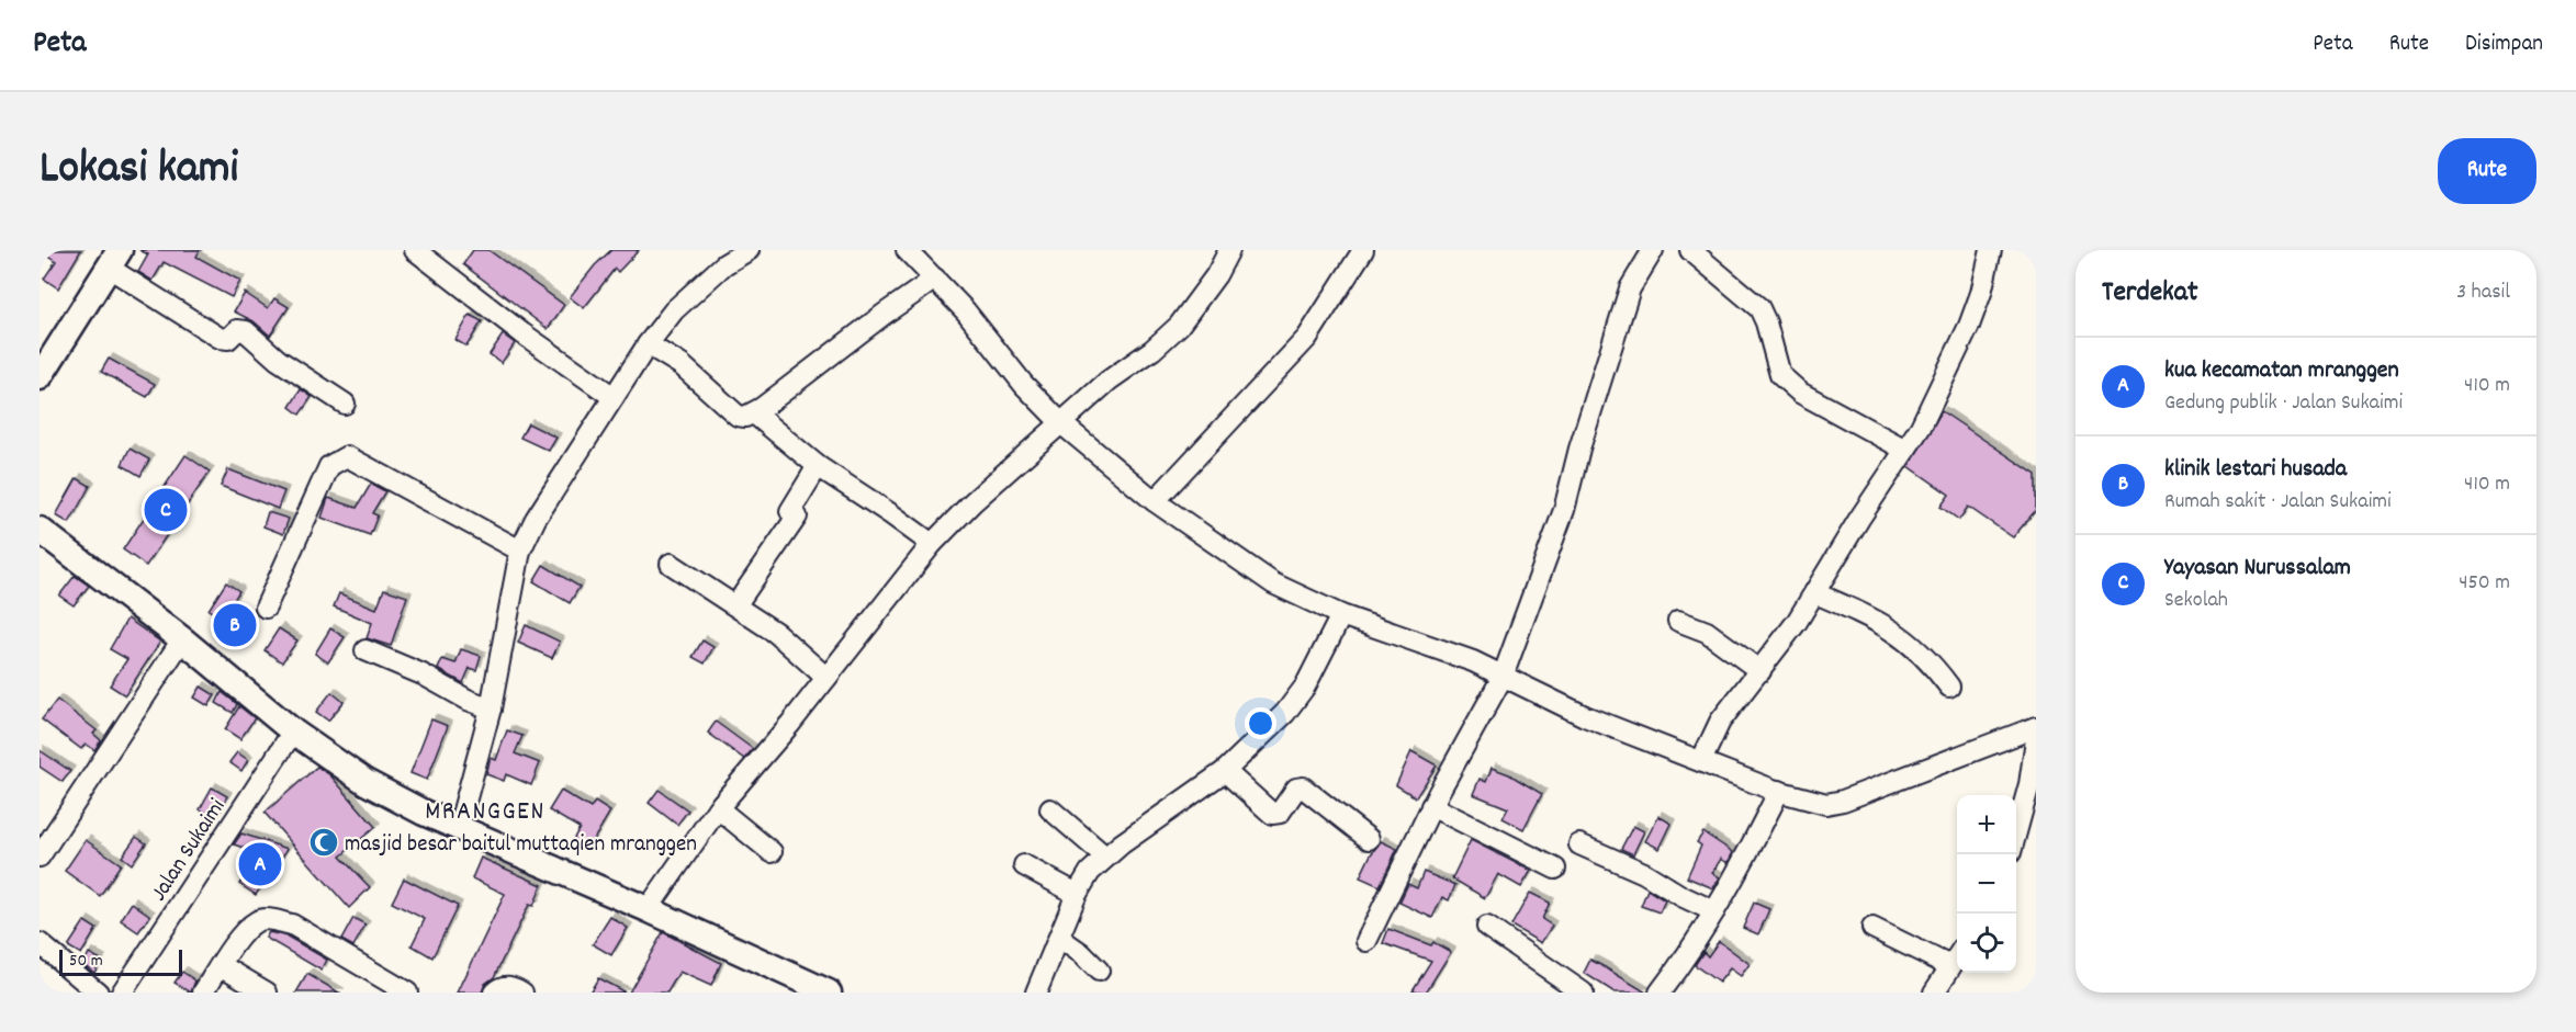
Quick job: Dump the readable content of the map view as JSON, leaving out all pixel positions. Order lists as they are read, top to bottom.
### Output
{
  "streets": {
    "street": ["Jalan Sukaimi"]
  },
  "districts": ["MRANGGEN"],
  "places": {
    "mosque": ["masjid besar baitul muttaqien mranggen"]
  },
  "scale_bar": "50 m",
  "page": {
    "header": "Peta",
    "nav": ["Peta", "Rute", "Disimpan"],
    "title": "Lokasi kami",
    "buttons": "Rute",
    "heading": ["Terdekat", "3 hasil"],
    "list": [
      {
        "mark": "A",
        "name": "kua kecamatan mranggen",
        "note": "Gedung publik · Jalan Sukaimi",
        "value": "410 m"
      },
      {
        "mark": "B",
        "name": "klinik lestari husada",
        "note": "Rumah sakit · Jalan Sukaimi",
        "value": "410 m"
      },
      {
        "mark": "C",
        "name": "Yayasan Nurussalam",
        "note": "Sekolah",
        "value": "450 m"
      }
    ],
    "pins": ["C", "B", "A"],
    "map_buttons": ["+", "−"],
    "scale": "50 m"
  }
}
